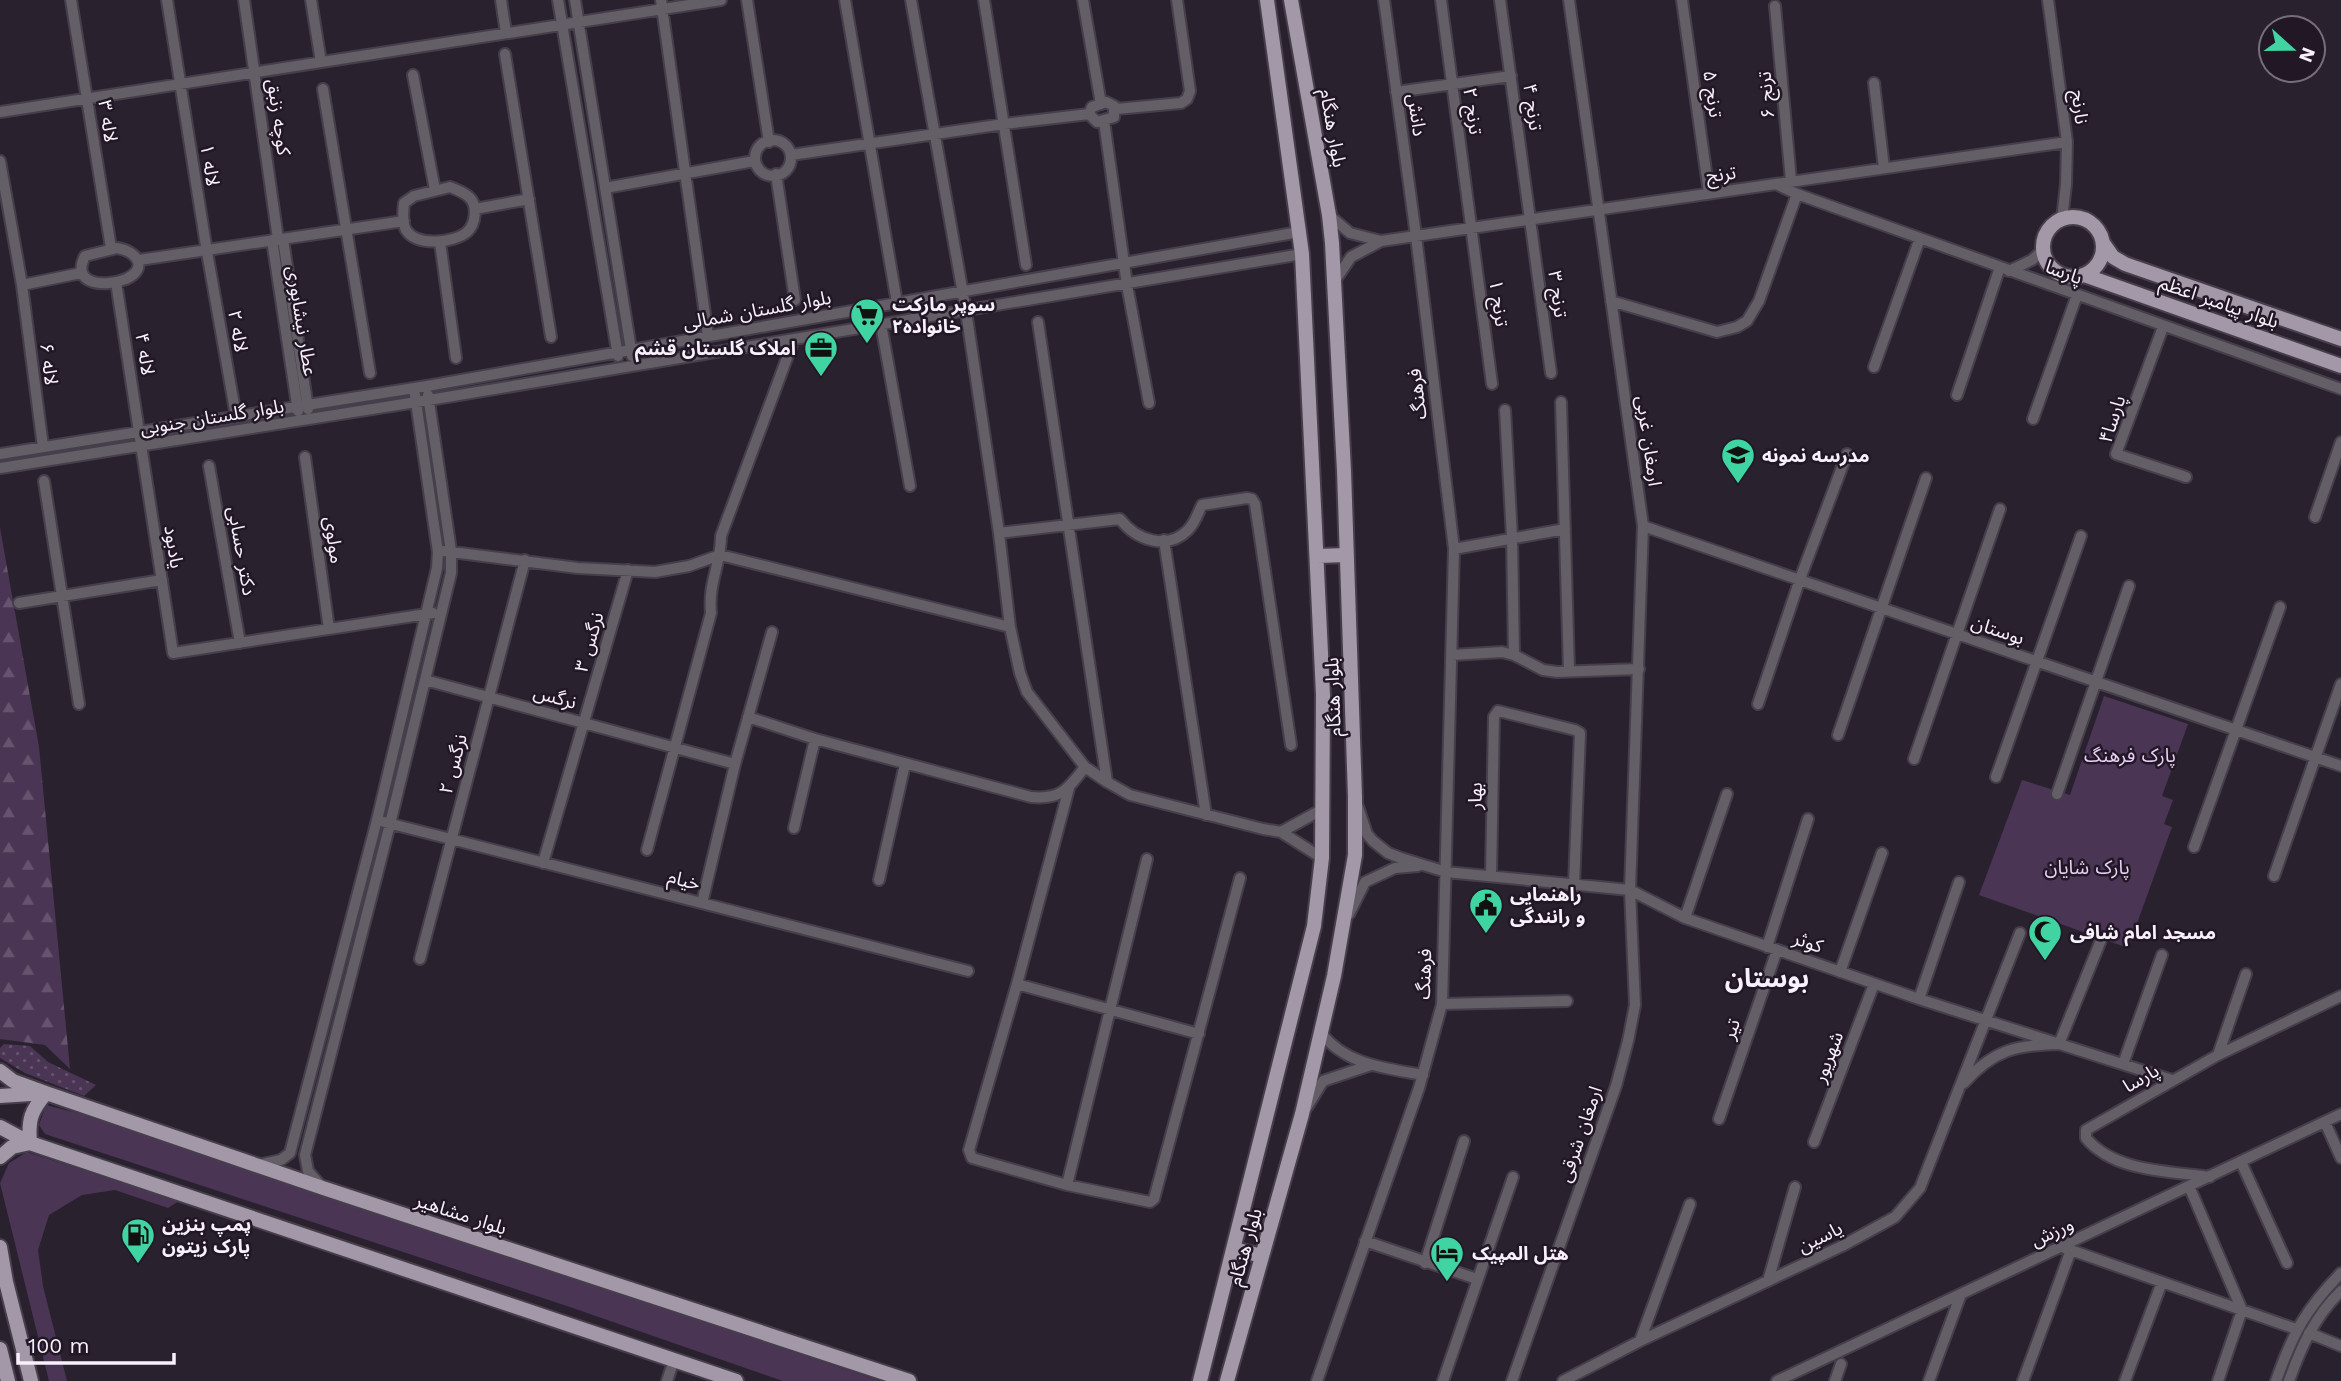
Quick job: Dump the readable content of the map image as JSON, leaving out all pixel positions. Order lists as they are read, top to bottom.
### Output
{
  "streets": {
    "main road": ["بلوار هنگام", "بلوار پیامبر اعظم", "بلوار مشاهیر"],
    "street": [
      "ترنج ۵",
      "ترنج ۶",
      "ترنج ۴",
      "نارنج",
      "ترنج ۲",
      "دانش",
      "کوچه زنبق",
      "لاله ۳",
      "لاله ۱",
      "ترنج",
      "پارسا",
      "ترنج ۳",
      "ترنج ۱",
      "بلوار گلستان شمالی",
      "لاله ۲",
      "لاله ۴",
      "لاله ۶",
      "فرهنگ",
      "بلوار گلستان جنوبی",
      "پارسا۴",
      "ارمغان غربی",
      "مولوی",
      "یادبود",
      "دکتر حسابی",
      "بوستان",
      "نرگس ۳",
      "نرگس",
      "نرگس ۲",
      "بهار",
      "خیام",
      "کوثر",
      "تیر",
      "شهریور",
      "ارمغان شرقی",
      "ورزش",
      "یاسین"
    ]
  },
  "crossings": [
    ["ترنج ۵", "ترنج"],
    ["ترنج ۶", "ترنج"],
    ["ترنج ۴", "ترنج"],
    ["ترنج ۴", "ترنج ۳"],
    ["نارنج", "ترنج"],
    ["نارنج", "بلوار پیامبر اعظم"],
    ["ترنج ۲", "ترنج"],
    ["ترنج ۲", "ترنج ۱"],
    ["دانش", "ترنج"],
    ["دانش", "فرهنگ"],
    ["کوچه زنبق", "بلوار گلستان جنوبی"],
    ["لاله ۳", "لاله ۴"],
    ["بلوار هنگام", "بلوار گلستان شمالی"],
    ["بلوار هنگام", "کوثر"],
    ["لاله ۱", "لاله ۲"],
    ["ترنج", "پارسا"],
    ["ترنج", "ترنج ۳"],
    ["ترنج", "ترنج ۱"],
    ["ترنج", "فرهنگ"],
    ["ترنج", "ارمغان غربی"],
    ["پارسا", "پارسا۴"],
    ["پارسا", "کوثر"],
    ["پارسا", "ورزش"],
    ["بلوار گلستان شمالی", "بلوار گلستان جنوبی"],
    ["لاله ۲", "بلوار گلستان جنوبی"],
    ["لاله ۴", "بلوار گلستان جنوبی"],
    ["لاله ۴", "یادبود"],
    ["لاله ۶", "بلوار گلستان جنوبی"],
    ["فرهنگ", "کوثر"],
    ["بلوار گلستان جنوبی", "یادبود"],
    ["ارمغان غربی", "بوستان"],
    ["ارمغان غربی", "کوثر"],
    ["ارمغان غربی", "ارمغان شرقی"],
    ["یادبود", "دکتر حسابی"],
    ["نرگس ۳", "نرگس"],
    ["نرگس ۳", "خیام"],
    ["نرگس", "نرگس ۲"],
    ["نرگس ۲", "خیام"],
    ["بهار", "کوثر"],
    ["کوثر", "تیر"],
    ["کوثر", "شهریور"],
    ["کوثر", "ارمغان شرقی"],
    ["کوثر", "یاسین"]
  ],
  "districts": ["بوستان"],
  "parks": ["پارک فرهنگ", "پارک شایان"],
  "places": {
    "supermarket": ["سوپر ماركت خانواده٢"],
    "office": ["املاک گلستان قشم"],
    "school or university": ["مدرسه نمونه"],
    "public building": ["راهنمایی و رانندگی"],
    "mosque": ["مسجد امام شافی"],
    "fuel station": ["پمپ بنزین پارک زیتون"],
    "hotel": ["هتل المپیک"]
  },
  "scale_bar": "100 m",
  "north": "right"
}
